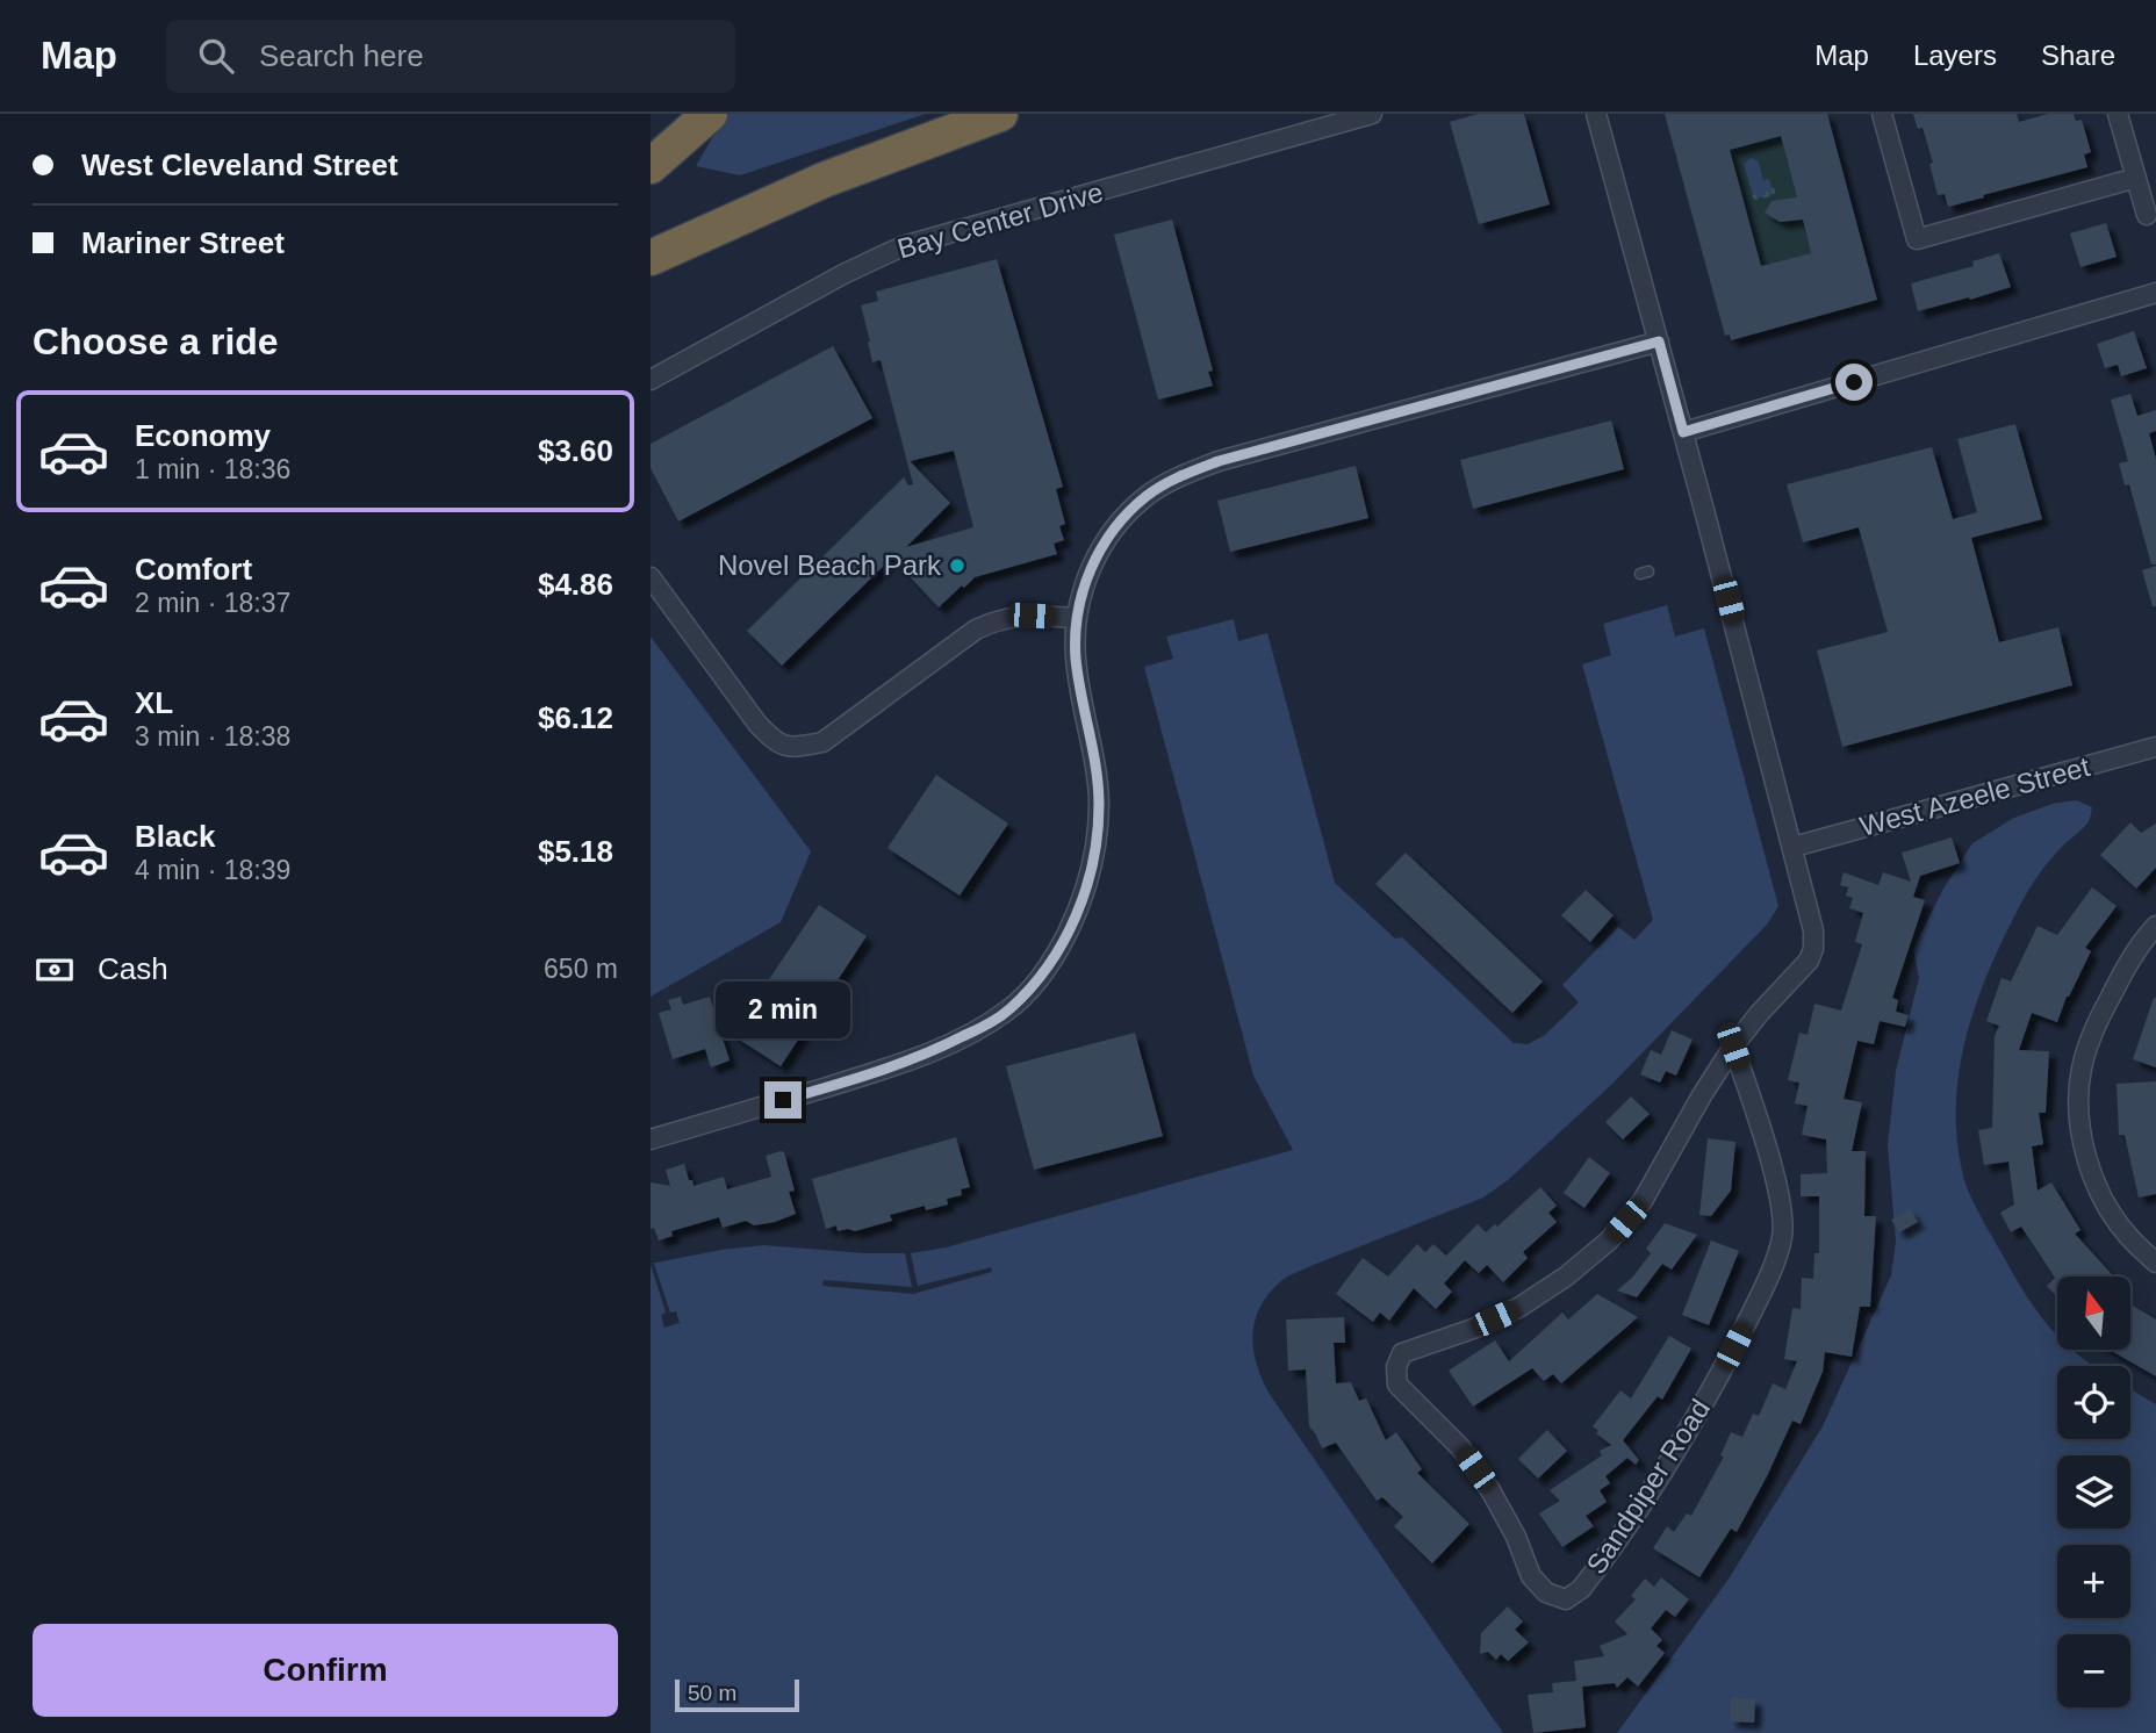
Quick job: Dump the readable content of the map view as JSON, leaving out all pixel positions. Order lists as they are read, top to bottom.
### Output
{
  "streets": {
    "street": ["Bay Center Drive", "West Azeele Street", "Sandpiper Road"]
  },
  "crossings": [
    ["West Azeele Street", "Sandpiper Road"]
  ],
  "places": ["Novel Beach Park"],
  "scale_bar": "50 m",
  "north": "top",
  "page": {
    "header": "Map",
    "search": "Search here",
    "nav": ["Map", "Layers", "Share"],
    "banner": ["West Cleveland Street", "Mariner Street"],
    "heading": "Choose a ride",
    "list": [
      {
        "name": "Economy",
        "note": "1 min · 18:36",
        "value": "$3.60"
      },
      {
        "name": "Comfort",
        "note": "2 min · 18:37",
        "value": "$4.86"
      },
      {
        "name": "XL",
        "note": "3 min · 18:38",
        "value": "$6.12"
      },
      {
        "name": "Black",
        "note": "4 min · 18:39",
        "value": "$5.18"
      }
    ],
    "pay": ["Cash", "650 m"],
    "bubble": "2 min",
    "map_buttons": ["+", "−"],
    "buttons": "Confirm",
    "scale": "50 m"
  }
}
